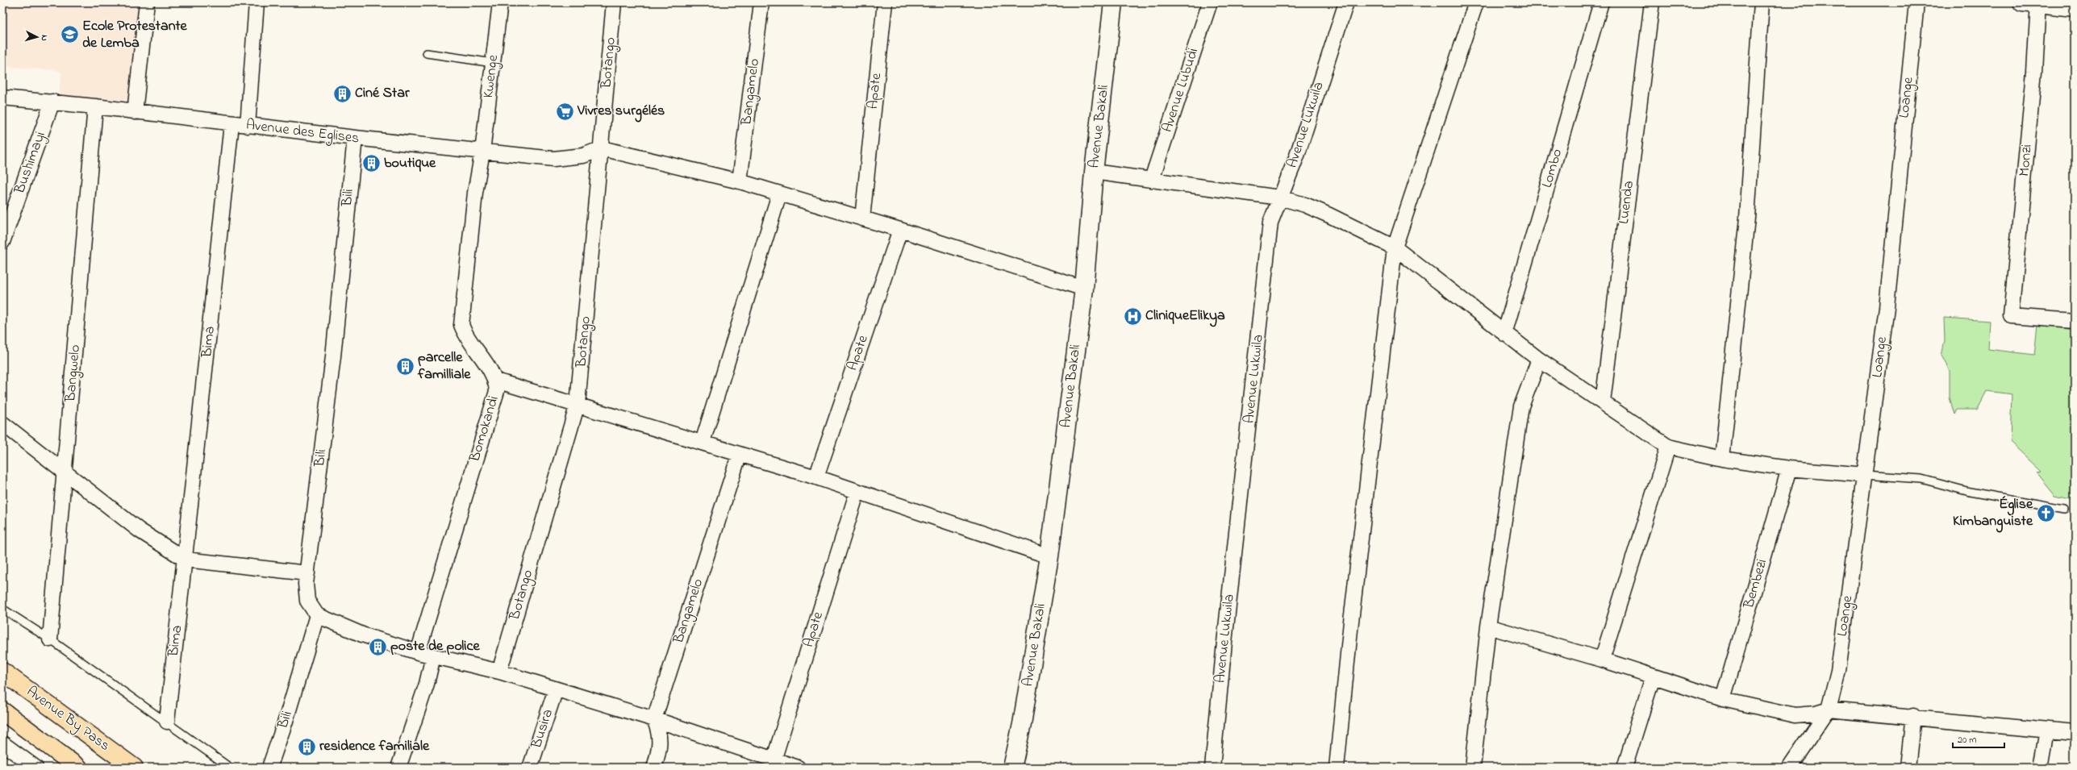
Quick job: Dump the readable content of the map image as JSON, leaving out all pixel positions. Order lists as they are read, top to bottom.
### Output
{
  "streets": {
    "highway": ["Avenue By Pass"],
    "street": [
      "Botango",
      "Kwenge",
      "Avenue Lubudi",
      "Apate",
      "Bangamelo",
      "Loange",
      "Avenue Lukwila",
      "Avenue Bakali",
      "Avenue des Eglises",
      "Monzi",
      "Bushimayi",
      "Lombo",
      "Bili",
      "Luenda",
      "Bima",
      "Bangwelo",
      "Bomokandi",
      "Bembezi",
      "Busira"
    ]
  },
  "crossings": [
    ["Botango", "Avenue des Eglises"],
    ["Kwenge", "Avenue des Eglises"],
    ["Kwenge", "Bomokandi"],
    ["Avenue des Eglises", "Bushimayi"],
    ["Avenue des Eglises", "Bili"],
    ["Avenue des Eglises", "Bima"],
    ["Avenue des Eglises", "Bangwelo"],
    ["Avenue des Eglises", "Bomokandi"]
  ],
  "places": {
    "school or university": ["Ecole Protestante de Lemba"],
    "building": [
      "Ciné Star",
      "boutique",
      "parcelle familliale",
      "poste de police",
      "residence familiale"
    ],
    "supermarket": ["Vivres surgélés"],
    "hospital": ["CliniqueElikya"],
    "church": ["Église Kimbanguiste"]
  },
  "scale_bar": "20 m",
  "north": "right"
}
